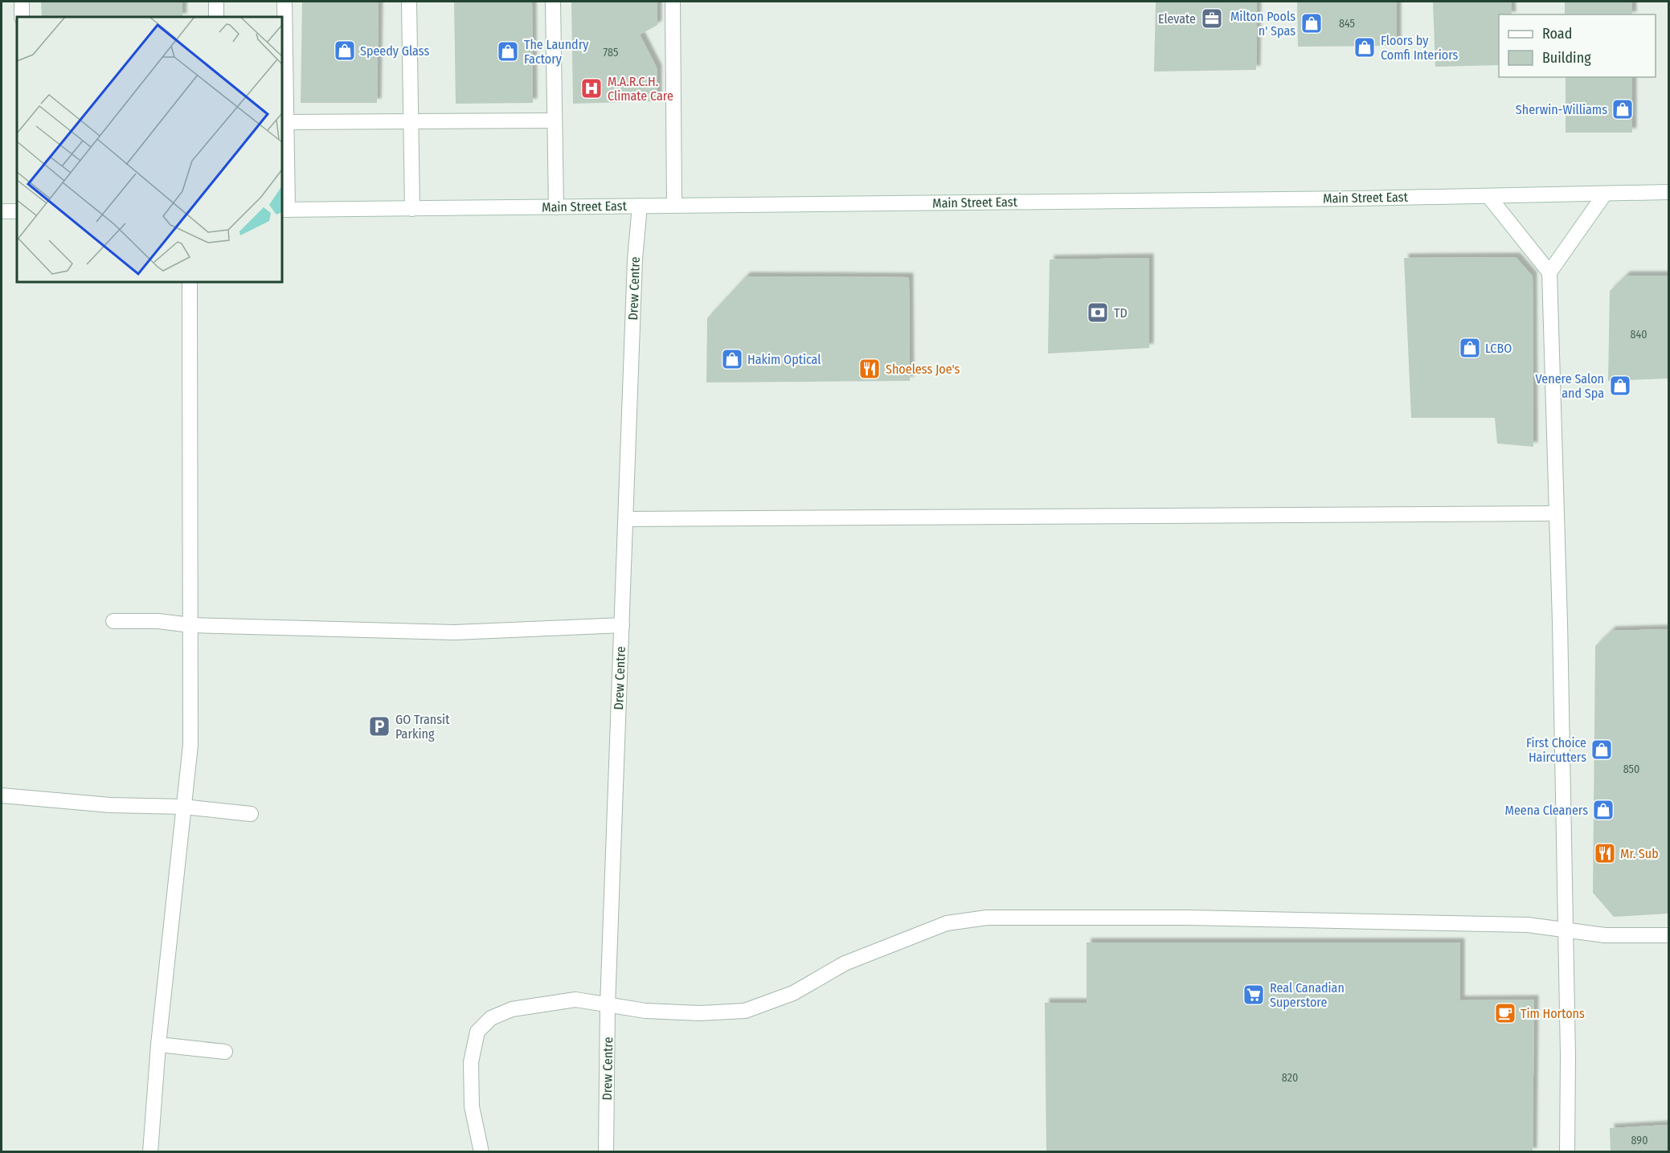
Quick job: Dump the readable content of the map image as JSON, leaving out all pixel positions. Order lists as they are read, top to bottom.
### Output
{
  "streets": {
    "main road": ["Main Street East", "Drew Centre"]
  },
  "crossings": [
    ["Main Street East", "Drew Centre"]
  ],
  "places": {
    "office": ["Elevate"],
    "shop": [
      "Milton Pools n' Spas",
      "Floors by Comfi Interiors",
      "Speedy Glass",
      "The Laundry Factory",
      "Sherwin-Williams",
      "LCBO",
      "Hakim Optical",
      "Venere Salon and Spa",
      "First Choice Haircutters",
      "Meena Cleaners"
    ],
    "hospital": ["M.A.R.C.H. Climate Care"],
    "bank": ["TD"],
    "restaurant": ["Shoeless Joe's", "Mr. Sub"],
    "parking": ["GO Transit Parking"],
    "supermarket": ["Real Canadian Superstore"],
    "cafe": ["Tim Hortons"]
  },
  "house_numbers": [
    "845",
    "785",
    "840",
    "850",
    "820",
    "890"
  ],
  "legend": ["Road", "Building"]
}
